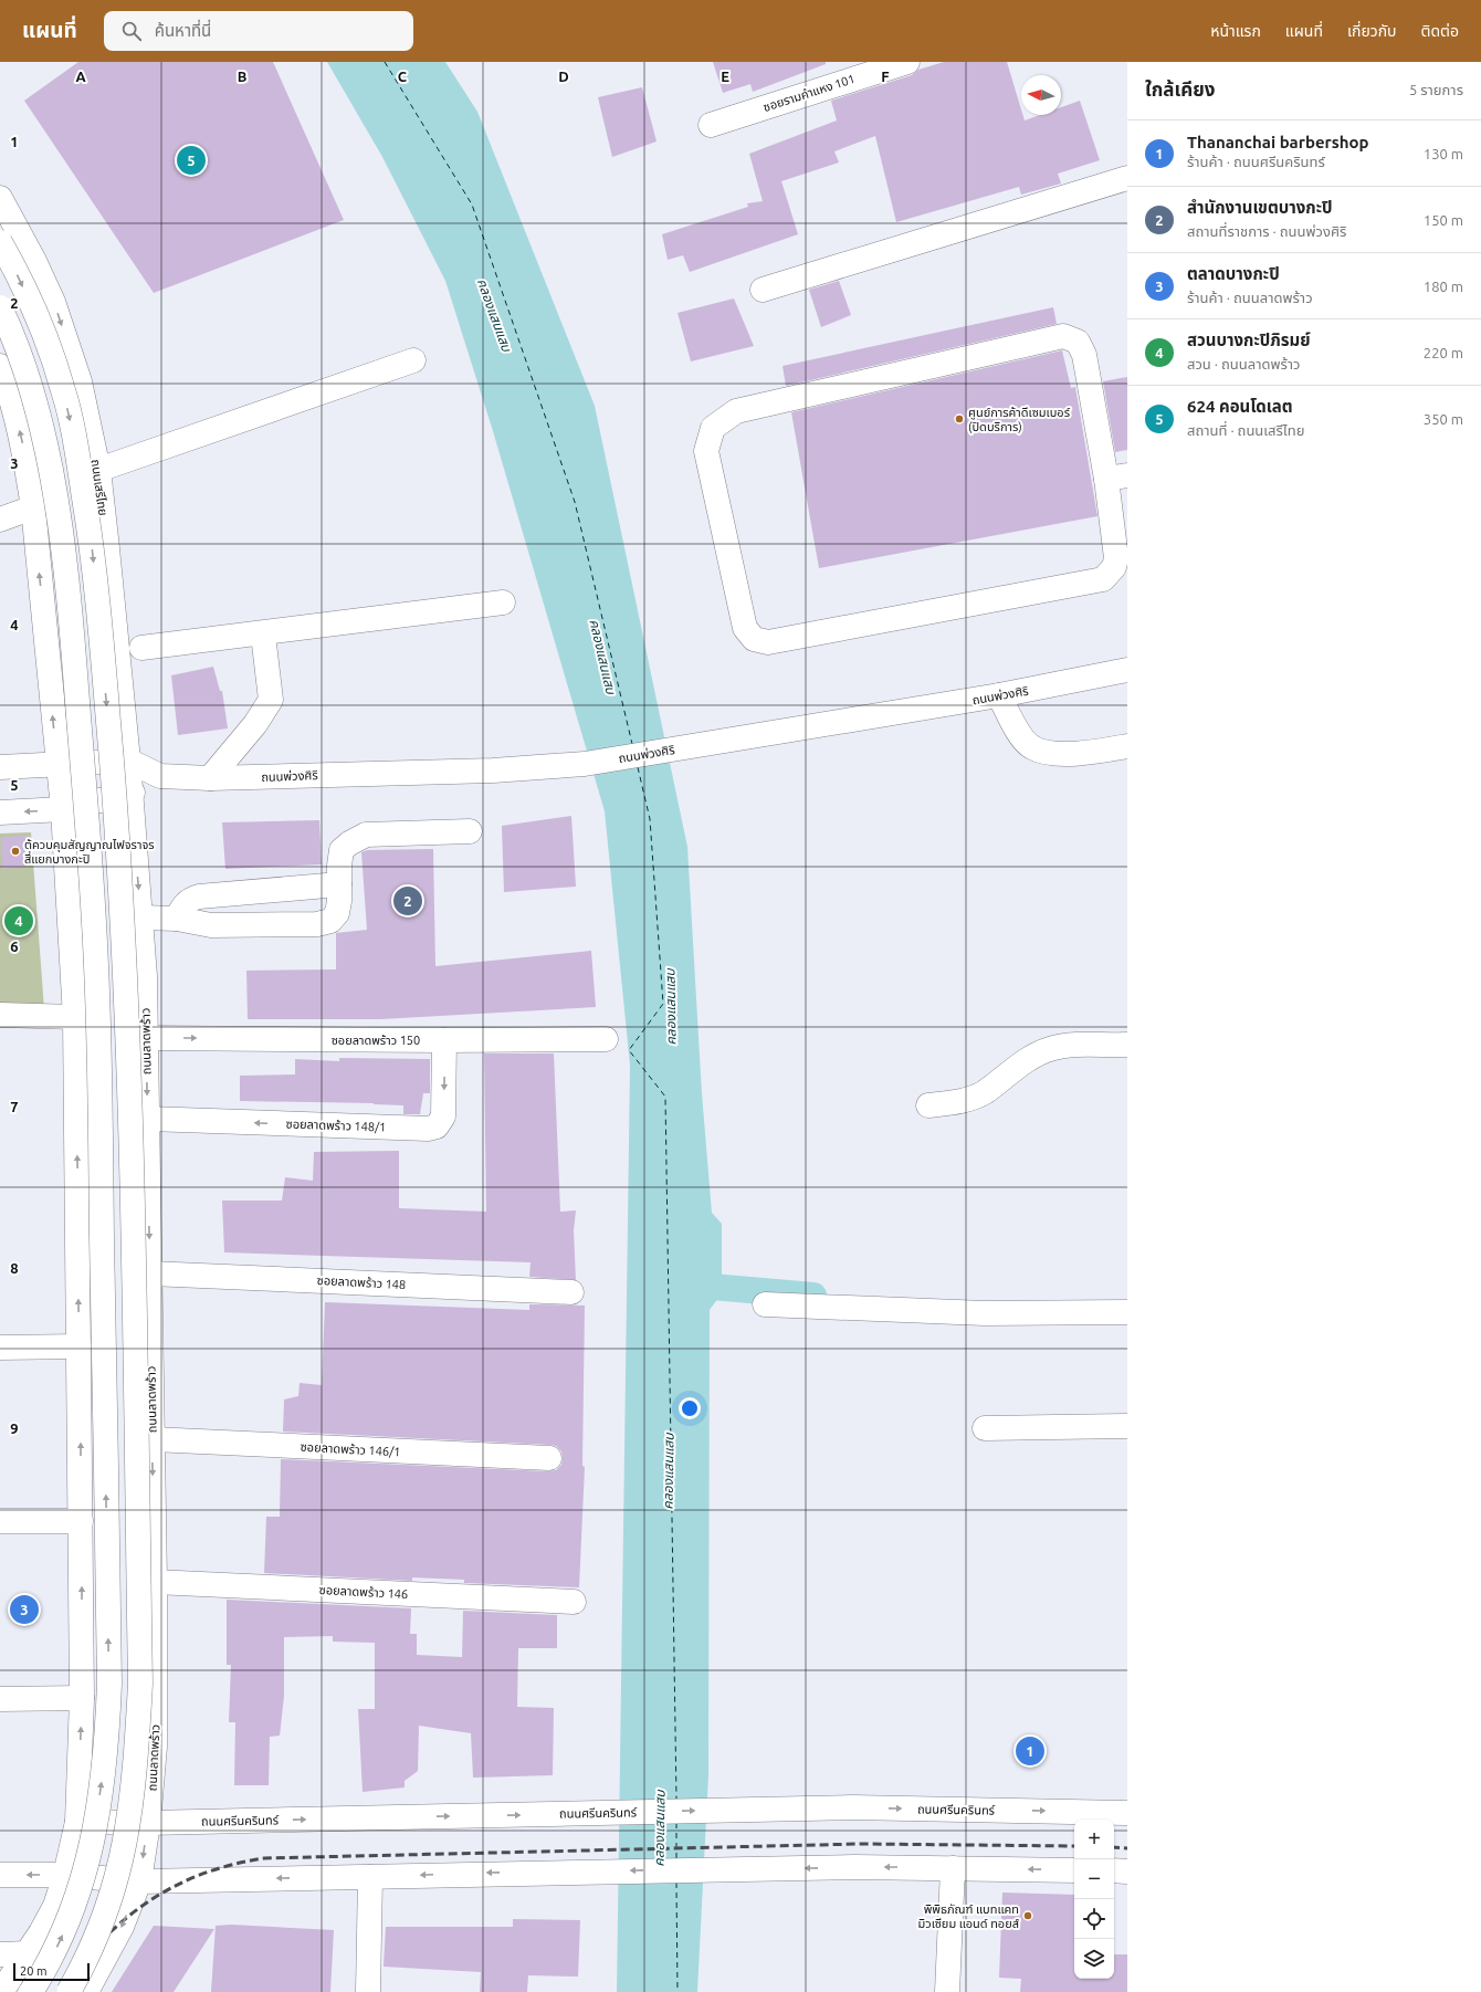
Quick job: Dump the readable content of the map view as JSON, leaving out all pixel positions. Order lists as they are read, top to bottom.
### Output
{
  "streets": {
    "main road": [
      "ซอยรามคำแหง 101",
      "ถนนเสรีไทย",
      "ถนนพ่วงศิริ",
      "ซอยลาดพร้าว 150",
      "ถนนลาดพร้าว",
      "ซอยลาดพร้าว 148/1",
      "ซอยลาดพร้าว 148",
      "ซอยลาดพร้าว 146/1",
      "ซอยลาดพร้าว 146",
      "ถนนศรีนครินทร์"
    ]
  },
  "crossings": [
    ["ถนนเสรีไทย", "ถนนพ่วงศิริ"],
    ["ถนนเสรีไทย", "ถนนลาดพร้าว"],
    ["ซอยลาดพร้าว 150", "ถนนลาดพร้าว"],
    ["ซอยลาดพร้าว 150", "ซอยลาดพร้าว 148/1"],
    ["ถนนลาดพร้าว", "ซอยลาดพร้าว 148/1"],
    ["ถนนลาดพร้าว", "ซอยลาดพร้าว 148"],
    ["ถนนลาดพร้าว", "ซอยลาดพร้าว 146/1"],
    ["ถนนลาดพร้าว", "ซอยลาดพร้าว 146"],
    ["ถนนลาดพร้าว", "ถนนศรีนครินทร์"]
  ],
  "one_way": ["ซอยลาดพร้าว 148/1"],
  "water": ["คลองแสนแสบ"],
  "places": ["ศูนย์การค้าดีเซมเบอร์ (ปิดบริการ)", "ตู้ควบคุมสัญญาณไฟจราจร สี่แยกบางกะปิ", "พิพิธภัณฑ์ แบทแคท มิวเซียม แอนด์ ทอยส์"],
  "scale_bar": "20 m",
  "north": "left",
  "page": {
    "header": "แผนที่",
    "search": "ค้นหาที่นี่",
    "nav": [
      "หน้าแรก",
      "แผนที่",
      "เกี่ยวกับ",
      "ติดต่อ"
    ],
    "heading": ["ใกล้เคียง", "5 รายการ"],
    "list": [
      {
        "mark": "1",
        "name": "Thananchai barbershop",
        "note": "ร้านค้า · ถนนศรีนครินทร์",
        "value": "130 m"
      },
      {
        "mark": "2",
        "name": "สำนักงานเขตบางกะปิ",
        "note": "สถานที่ราชการ · ถนนพ่วงศิริ",
        "value": "150 m"
      },
      {
        "mark": "3",
        "name": "ตลาดบางกะปิ",
        "note": "ร้านค้า · ถนนลาดพร้าว",
        "value": "180 m"
      },
      {
        "mark": "4",
        "name": "สวนบางกะปิภิรมย์",
        "note": "สวน · ถนนลาดพร้าว",
        "value": "220 m"
      },
      {
        "mark": "5",
        "name": "624 คอนโดเลต",
        "note": "สถานที่ · ถนนเสรีไทย",
        "value": "350 m"
      }
    ],
    "pins": [
      "5",
      "2",
      "4",
      "3",
      "1"
    ],
    "map_buttons": ["+", "−"],
    "scale": "20 m"
  },
  "grid": {
    "columns": [
      "A",
      "B",
      "C",
      "D",
      "E",
      "F"
    ],
    "rows": [
      "1",
      "2",
      "3",
      "4",
      "5",
      "6",
      "7",
      "8",
      "9"
    ]
  }
}
